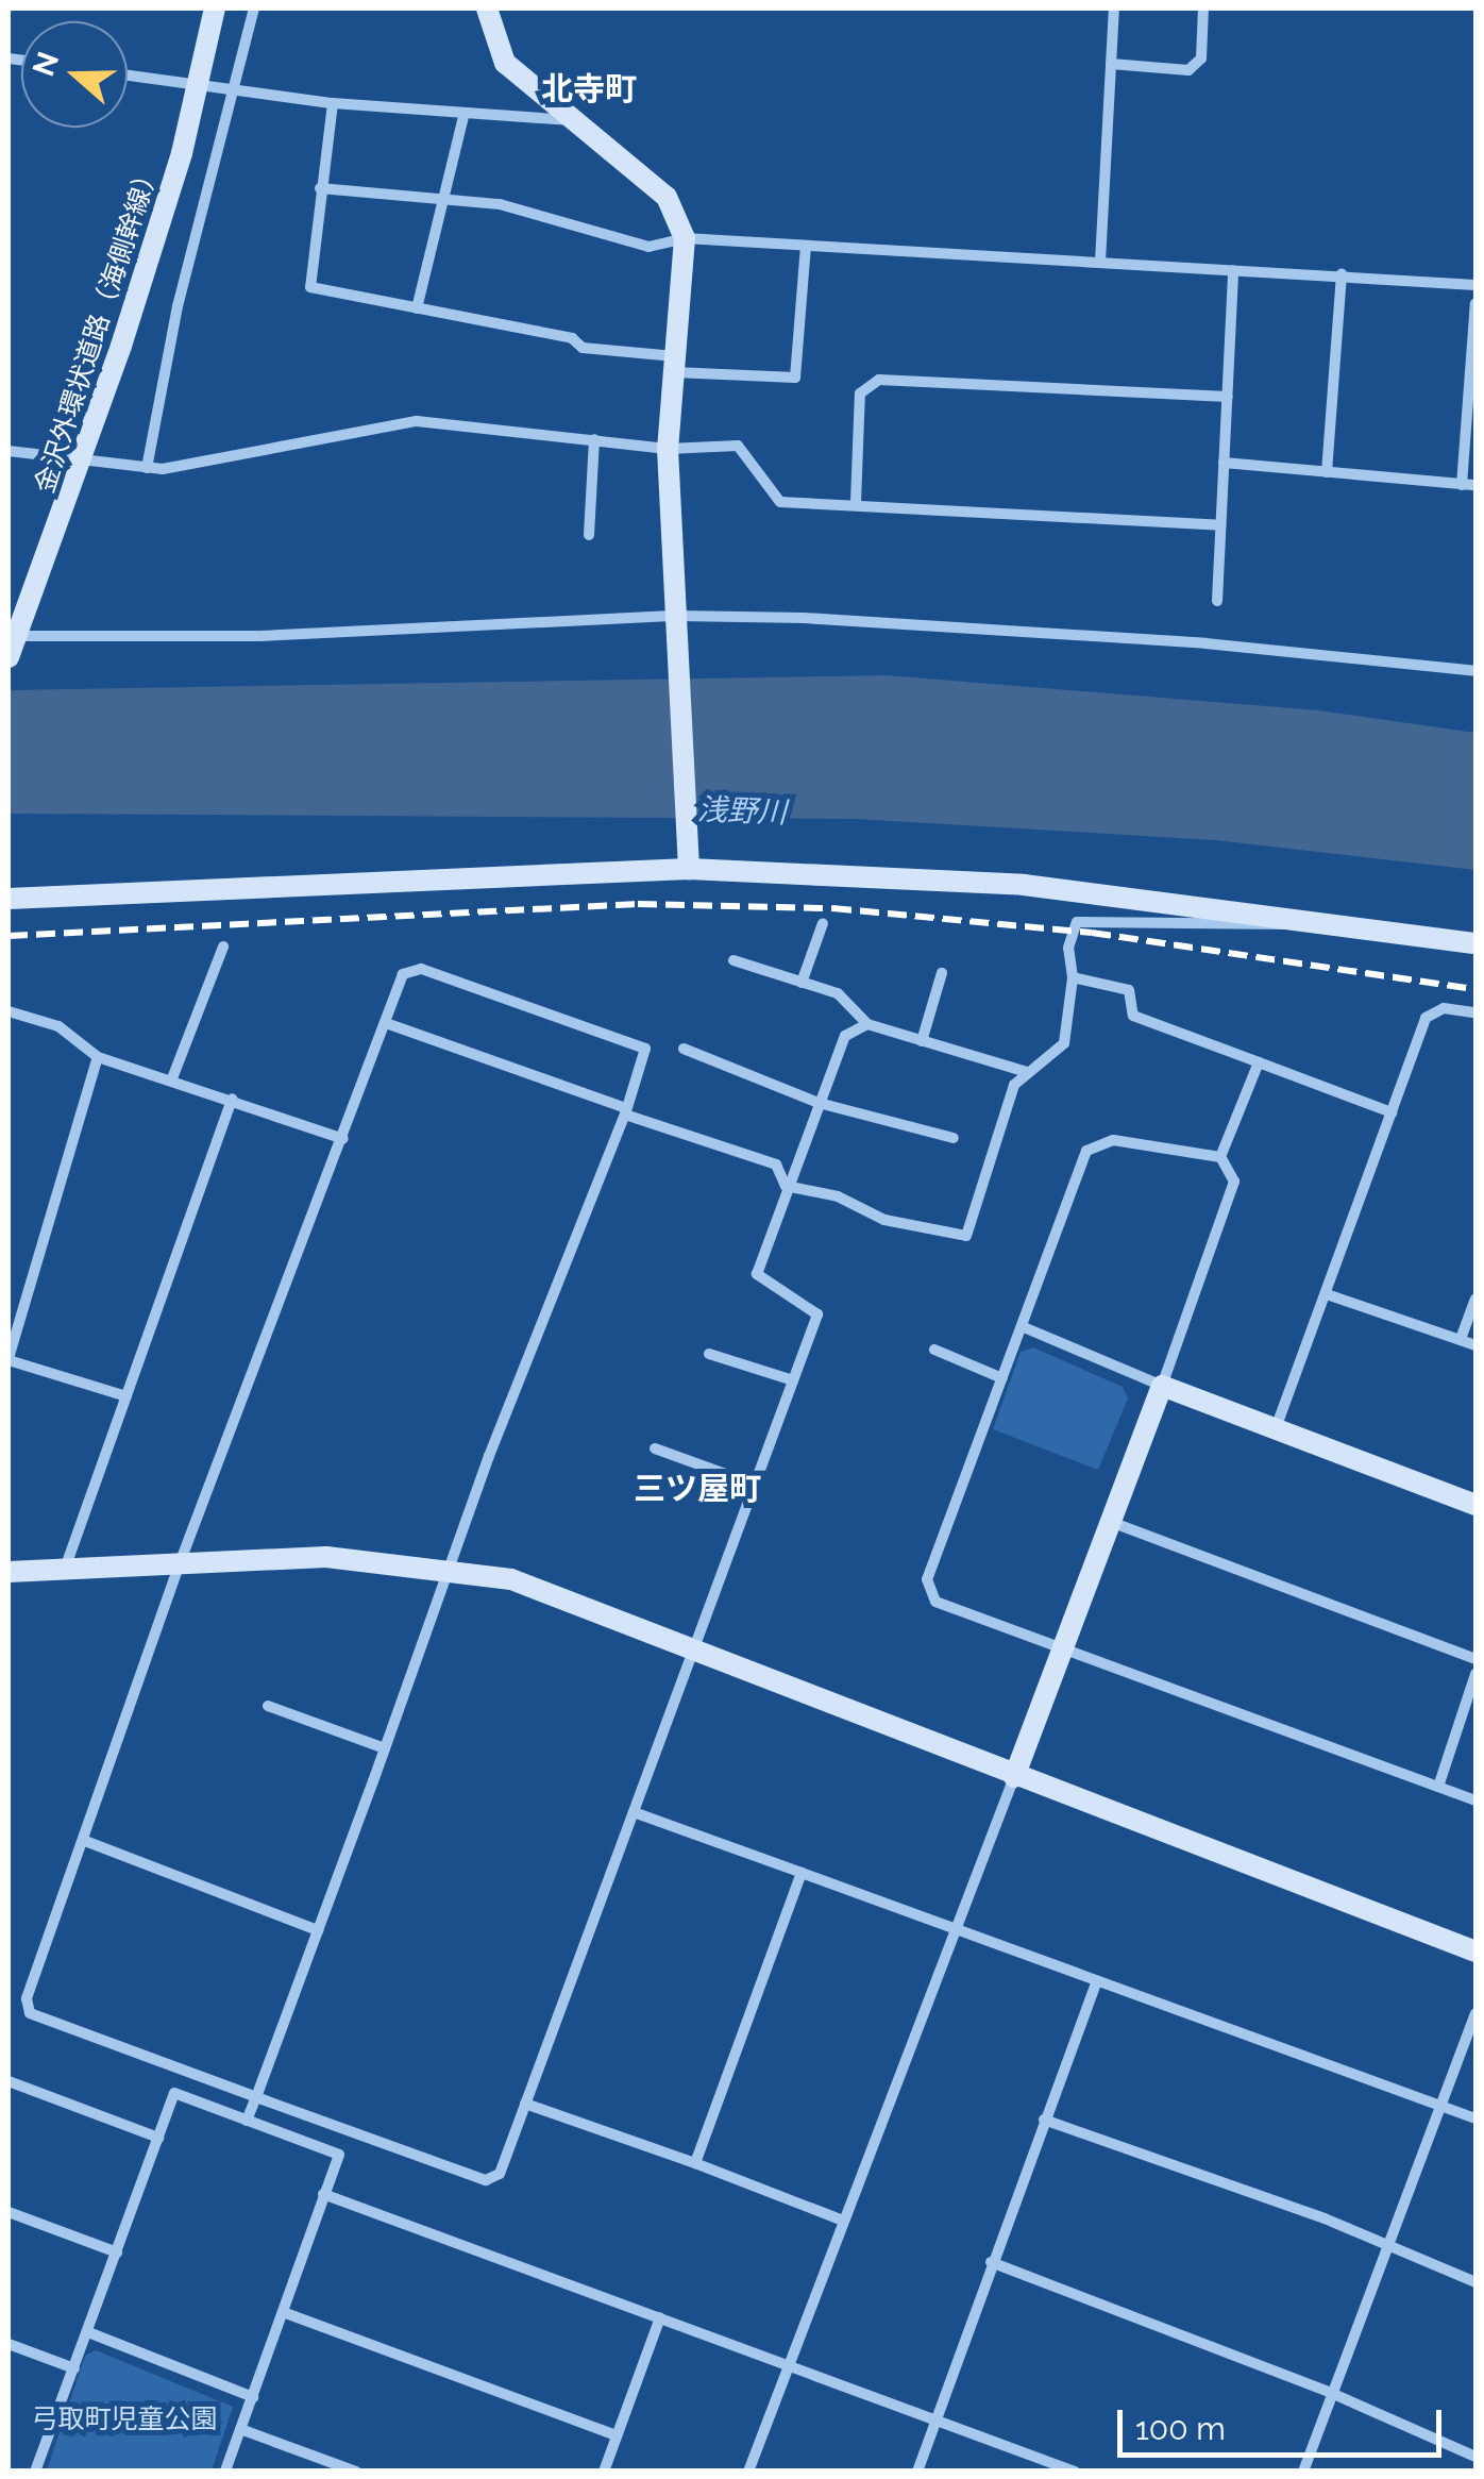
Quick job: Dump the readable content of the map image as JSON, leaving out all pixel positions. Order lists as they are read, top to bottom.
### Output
{
  "streets": {
    "street": ["金沢外環状道路（海側幹線）"]
  },
  "districts": ["北寺町", "三ツ屋町"],
  "water": ["浅野川"],
  "parks": ["弓取町児童公園"],
  "scale_bar": "100 m",
  "north": "left"
}
